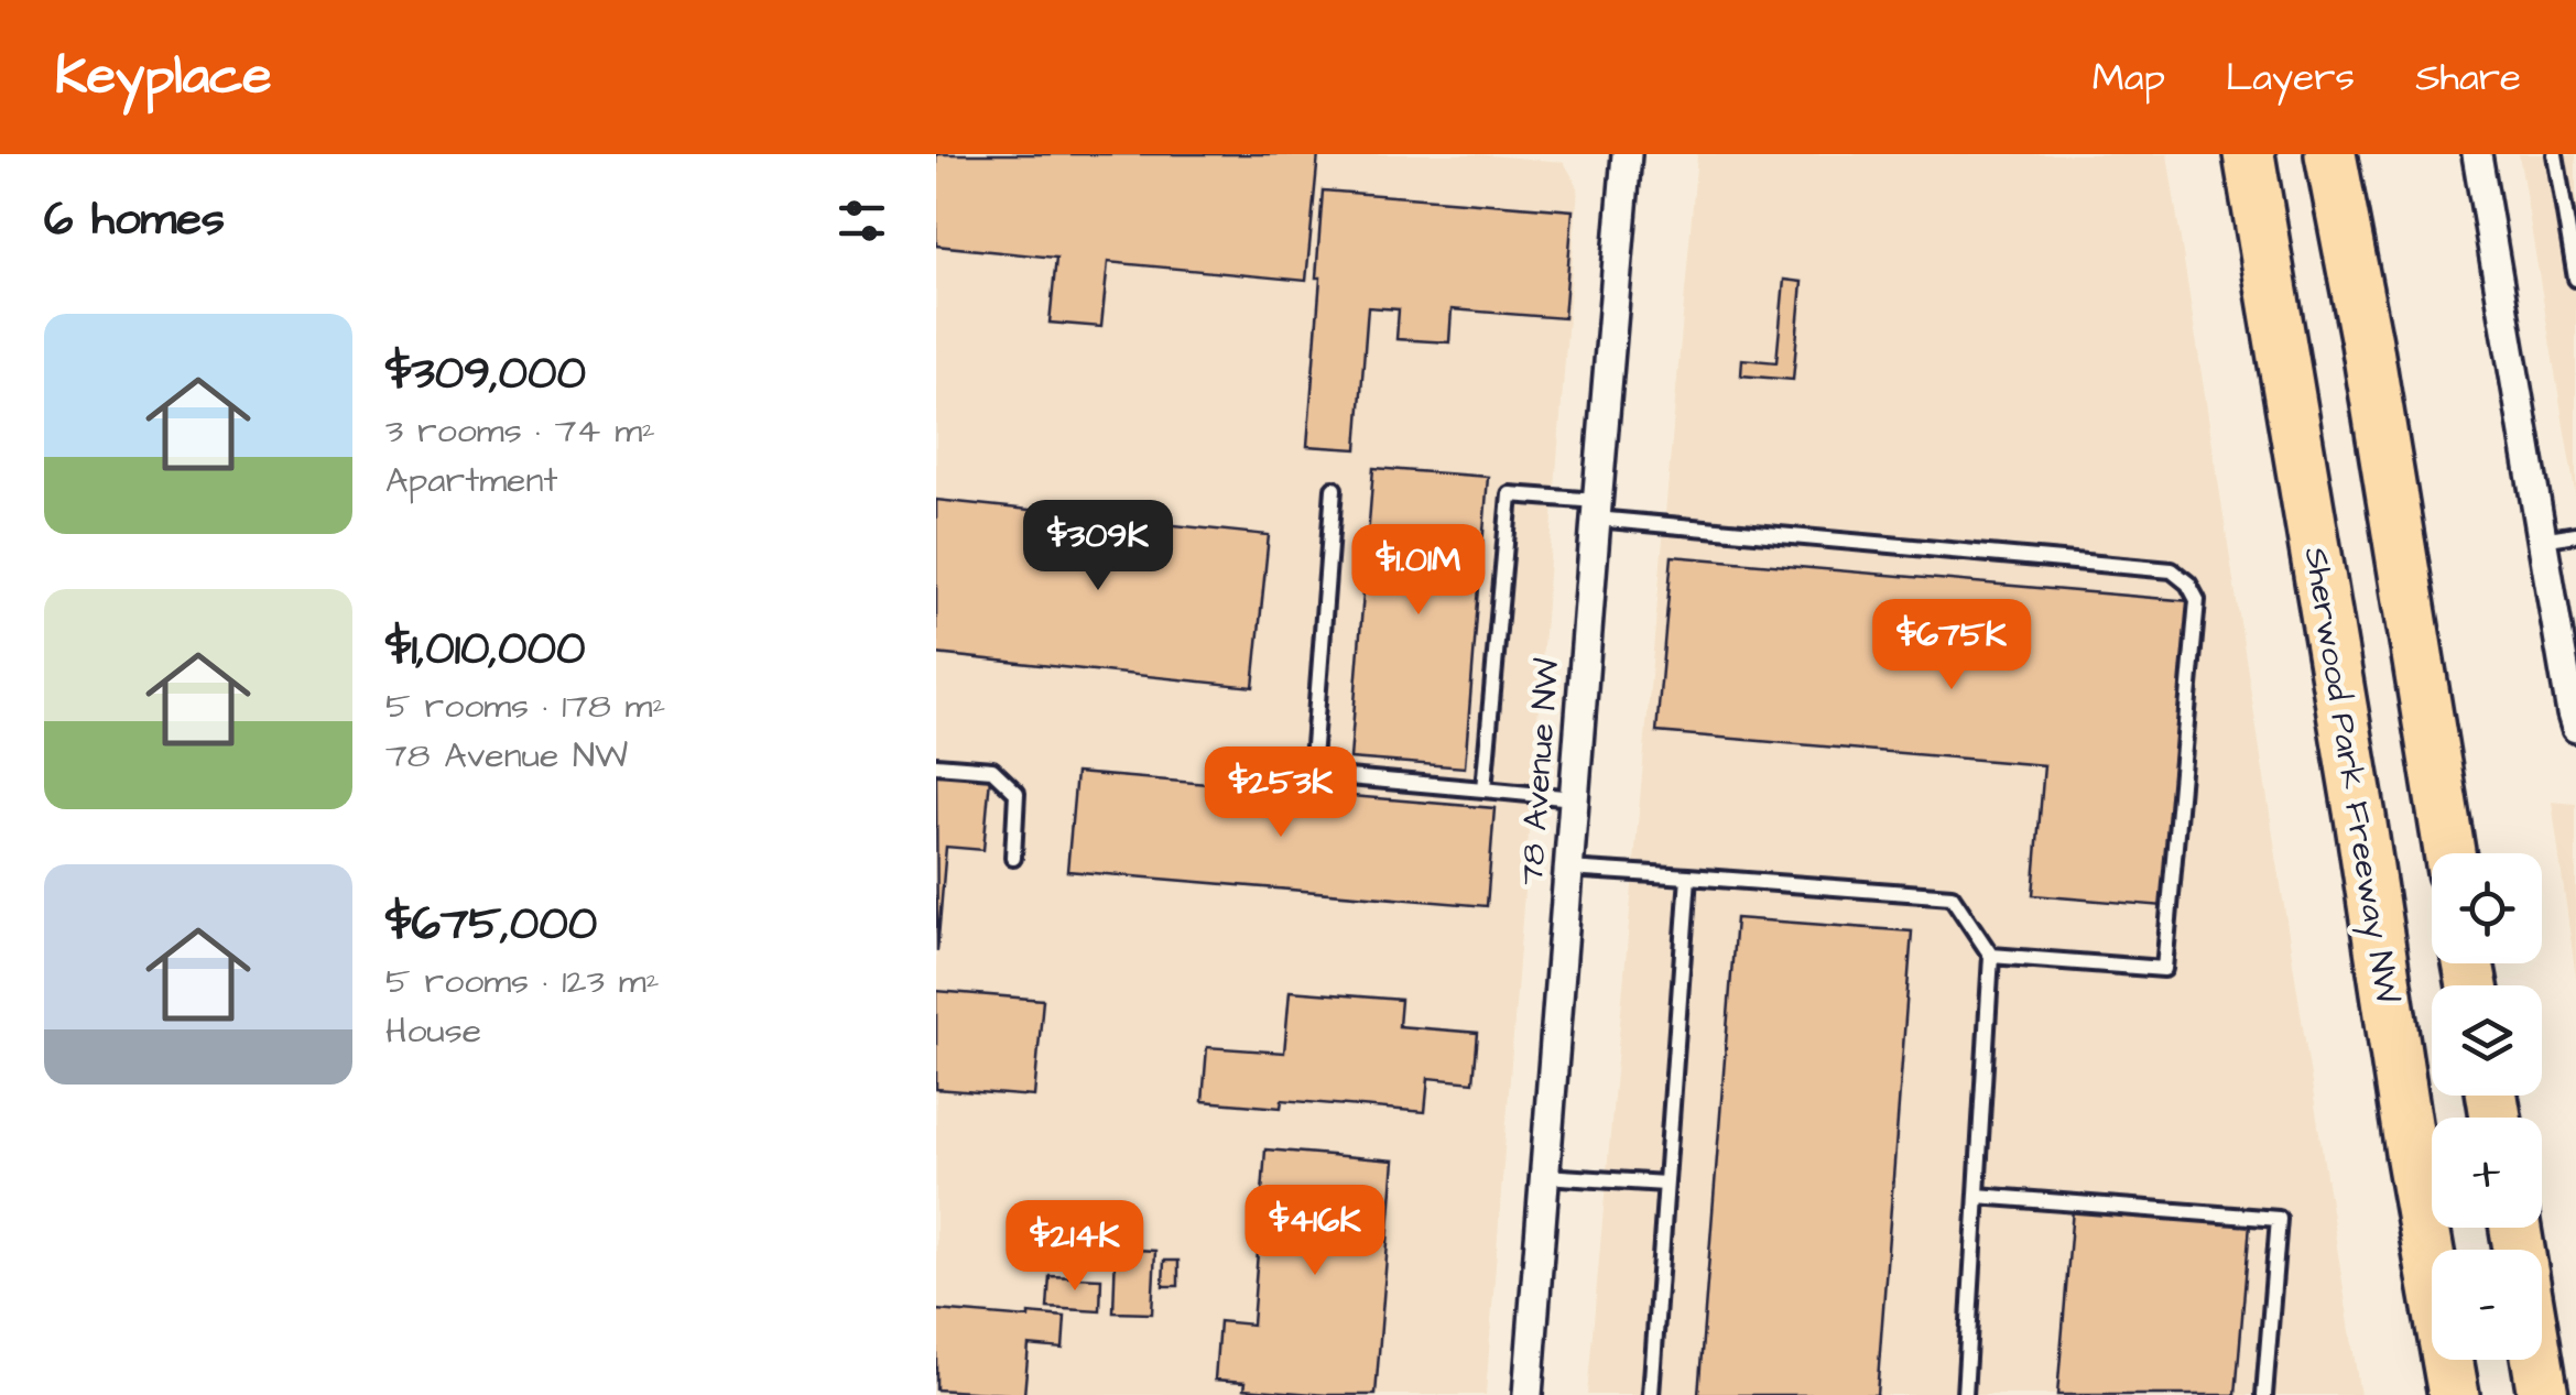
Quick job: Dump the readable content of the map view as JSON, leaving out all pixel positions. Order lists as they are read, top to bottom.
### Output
{
  "streets": {
    "highway": ["Sherwood Park Freeway NW"],
    "street": ["78 Avenue NW"]
  },
  "page": {
    "header": "Keyplace",
    "nav": ["Map", "Layers", "Share"],
    "heading": "6 homes",
    "list": [
      {
        "name": "$309,000",
        "note": "3 rooms · 74 m² · Apartment"
      },
      {
        "name": "$1,010,000",
        "note": "5 rooms · 178 m² · 78 Avenue NW"
      },
      {
        "name": "$675,000",
        "note": "5 rooms · 123 m² · House"
      }
    ],
    "price": [
      "$309K",
      "$1.01M",
      "$675K",
      "$253K",
      "$416K",
      "$214K"
    ],
    "map_buttons": ["+", "−"]
  }
}
